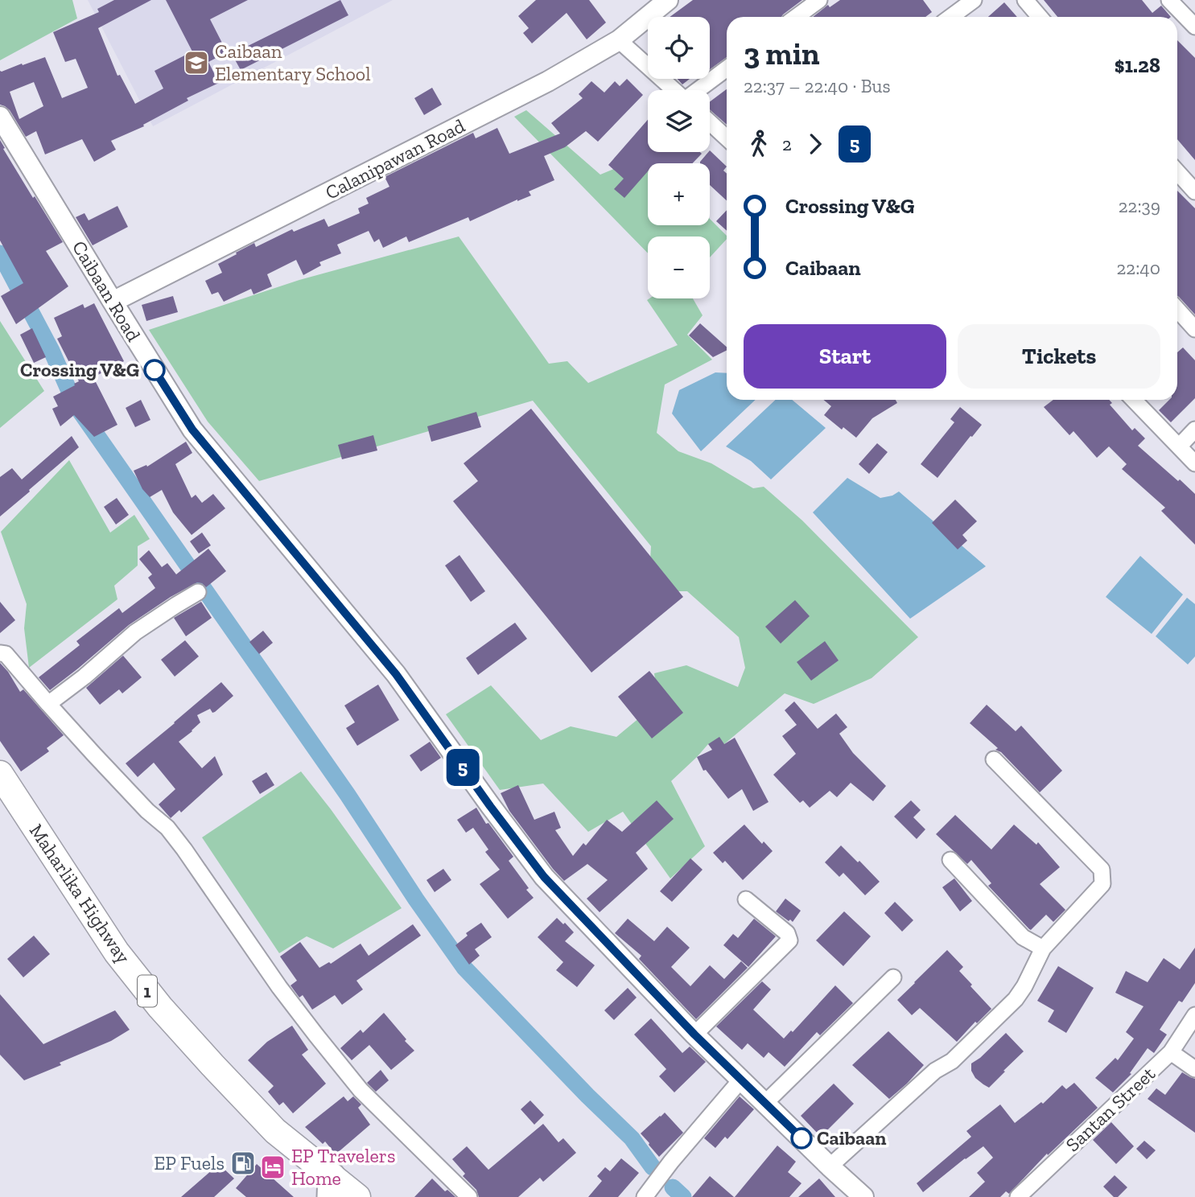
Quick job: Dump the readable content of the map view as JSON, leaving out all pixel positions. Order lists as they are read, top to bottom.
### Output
{
  "streets": {
    "main road": ["Maharlika Highway", "1"],
    "street": ["Calanipawan Road", "Caibaan Road", "Santan Street"]
  },
  "crossings": [
    ["Calanipawan Road", "Caibaan Road"]
  ],
  "places": {
    "school or university": ["Caibaan Elementary School"],
    "other": ["Crossing V&G", "Caibaan"],
    "fuel station": ["EP Fuels"],
    "hotel": ["EP Travelers Home"]
  },
  "lines": ["bus line 5"],
  "page": {
    "on_map": "5",
    "map_buttons": ["+", "−"],
    "heading": ["3 min", "22:37 – 22:40 · Bus", "$1.28"],
    "legs": ["2", "5"],
    "list": [
      {
        "name": "Crossing V&G",
        "value": "22:39"
      },
      {
        "name": "Caibaan",
        "value": "22:40"
      }
    ],
    "buttons": ["Start", "Tickets"]
  }
}
